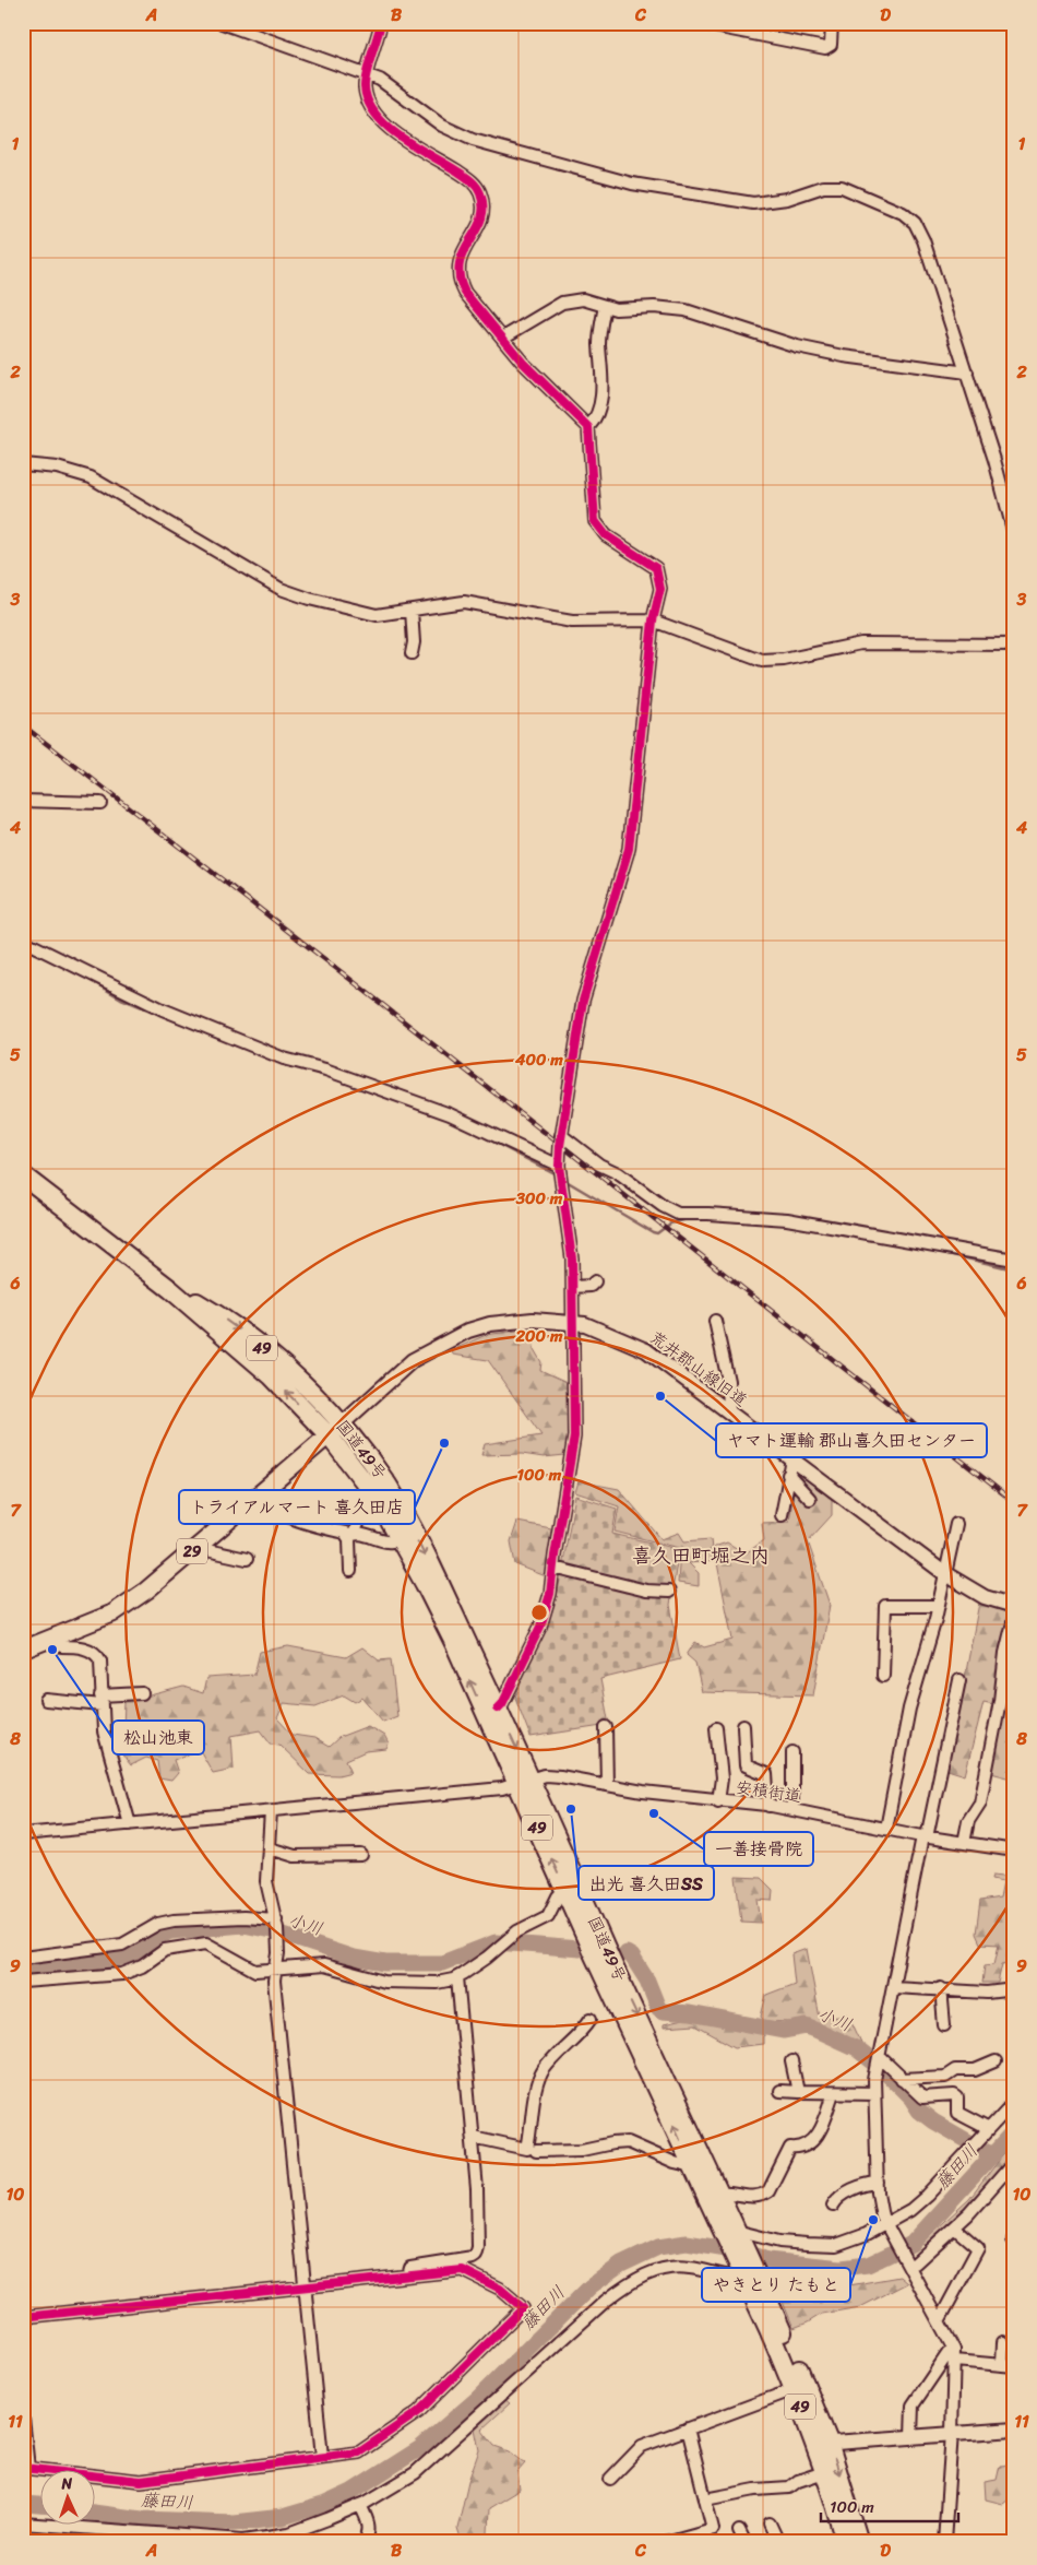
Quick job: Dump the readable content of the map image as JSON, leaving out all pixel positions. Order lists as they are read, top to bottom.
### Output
{
  "streets": {
    "highway": ["49", "国道49号"],
    "main road": ["29"],
    "street": ["荒井郡山線旧道", "安積街道"]
  },
  "crossings": [
    ["荒井郡山線旧道", "国道49号"],
    ["荒井郡山線旧道", "29"],
    ["国道49号", "29"],
    ["国道49号", "安積街道"]
  ],
  "districts": ["喜久田町堀之内"],
  "water": ["小川", "藤田川"],
  "places": [
    "ヤマト運輸 郡山喜久田センター",
    "トライアルマート 喜久田店",
    "松山池東",
    "出光 喜久田SS",
    "一善接骨院",
    "やきとり たもと"
  ],
  "scale_bar": "100 m",
  "north": "top",
  "grid": {
    "columns": [
      "A",
      "B",
      "C",
      "D"
    ],
    "rows": [
      "1",
      "2",
      "3",
      "4",
      "5",
      "6",
      "7",
      "8",
      "9",
      "10",
      "11"
    ]
  },
  "rings": [
    "400 m",
    "300 m",
    "200 m",
    "100 m"
  ]
}
